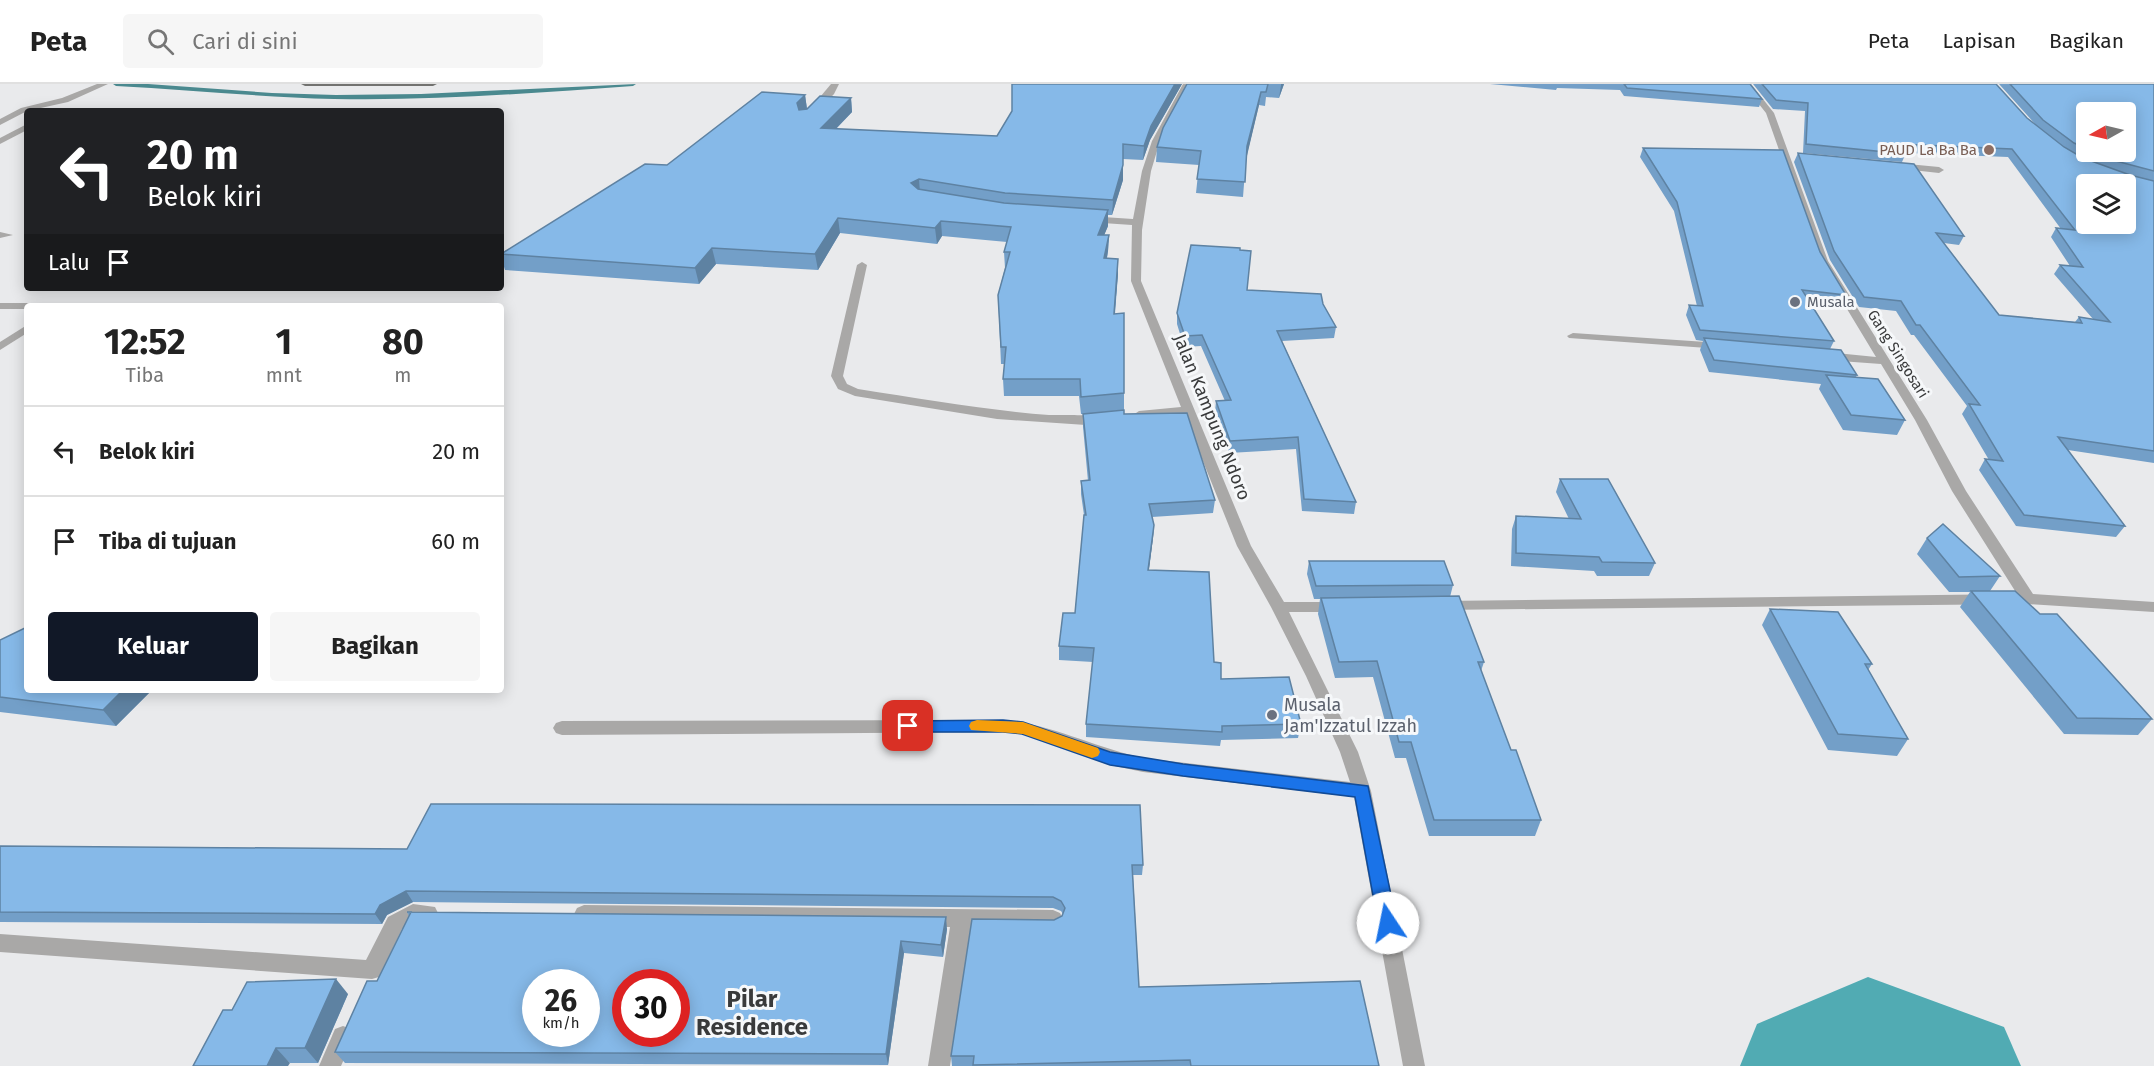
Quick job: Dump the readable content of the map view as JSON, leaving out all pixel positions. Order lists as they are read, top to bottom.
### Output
{
  "streets": {
    "street": ["Gang Singosari", "Jalan Kampung Ndoro"]
  },
  "districts": ["Pilar Residence"],
  "places": ["PAUD La Ba Ba", "Musala", "Musala Jam'Izzatul Izzah"],
  "north": "left",
  "page": {
    "header": "Peta",
    "search": "Cari di sini",
    "nav": ["Peta", "Lapisan", "Bagikan"],
    "turn": ["20 m", "Belok kiri"],
    "then": "Lalu",
    "eta": [
      "12:52",
      "Tiba",
      "1",
      "mnt",
      "80",
      "m"
    ],
    "list": [
      {
        "name": "Belok kiri",
        "value": "20 m"
      },
      {
        "name": "Tiba di tujuan",
        "value": "60 m"
      }
    ],
    "buttons": ["Keluar", "Bagikan"],
    "speed": "26 km/h",
    "limit": "30"
  }
}
